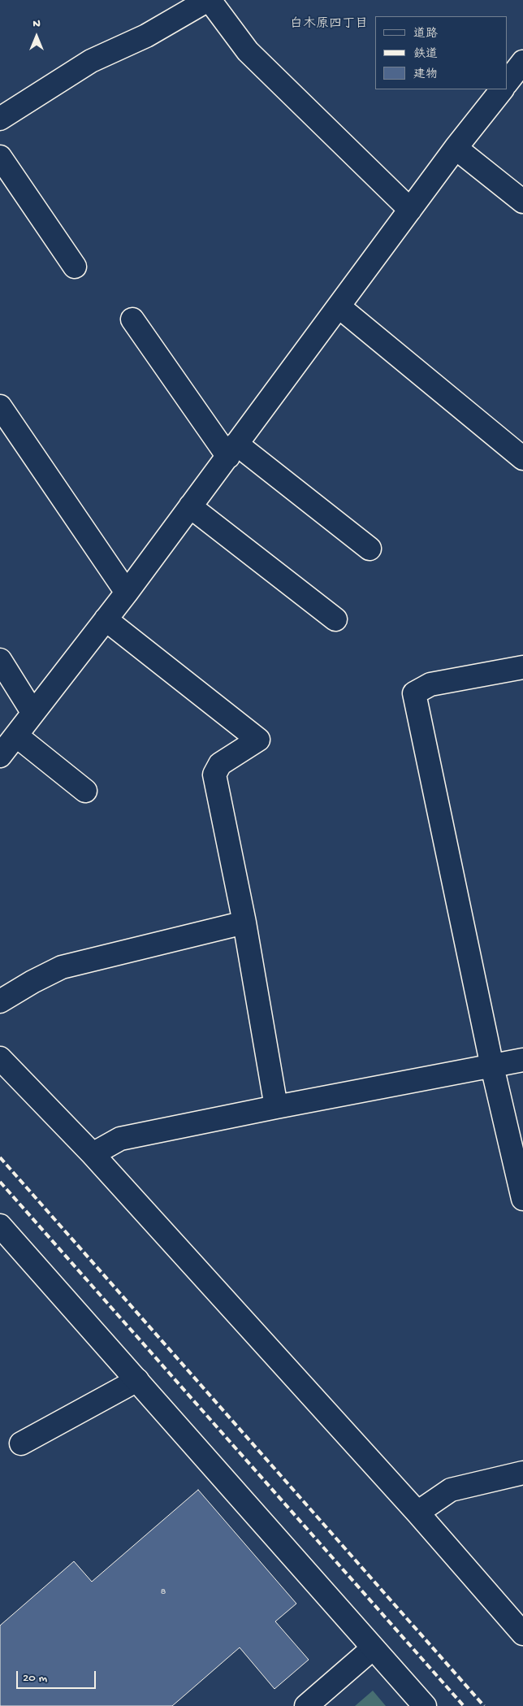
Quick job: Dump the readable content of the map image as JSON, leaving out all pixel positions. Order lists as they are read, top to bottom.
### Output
{
  "districts": ["白木原四丁目"],
  "house_numbers": ["8"],
  "legend": ["道路", "鉄道", "建物"],
  "scale_bar": "20 m",
  "north": "top"
}
